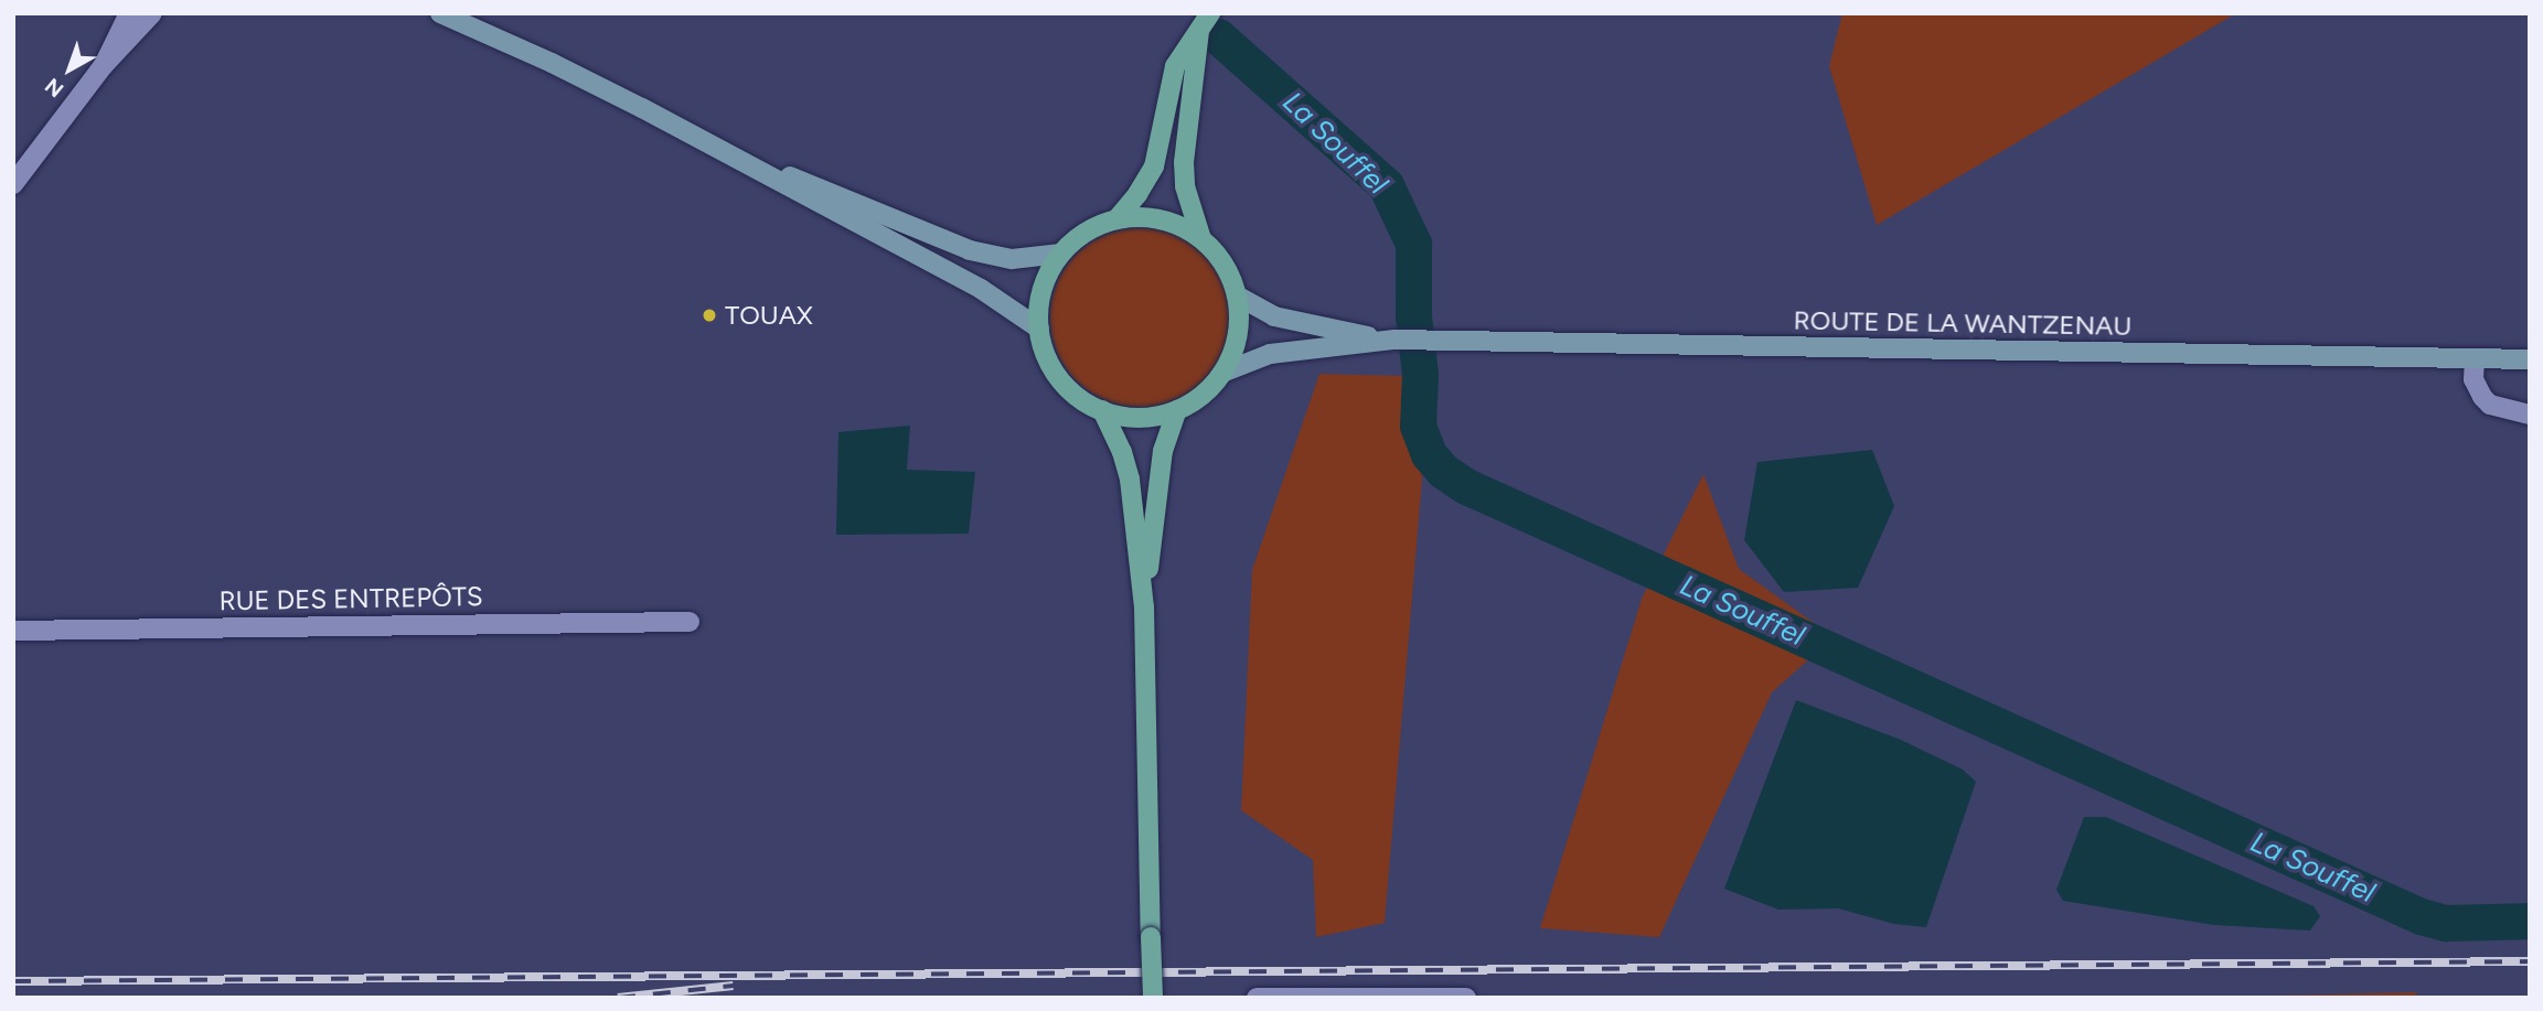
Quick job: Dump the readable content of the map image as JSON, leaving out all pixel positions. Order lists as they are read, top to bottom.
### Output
{
  "streets": {
    "main road": ["ROUTE DE LA WANTZENAU"],
    "street": ["RUE DES ENTREPÔTS"]
  },
  "water": ["La Souffel"],
  "places": ["TOUAX"],
  "north": "bottom left"
}
